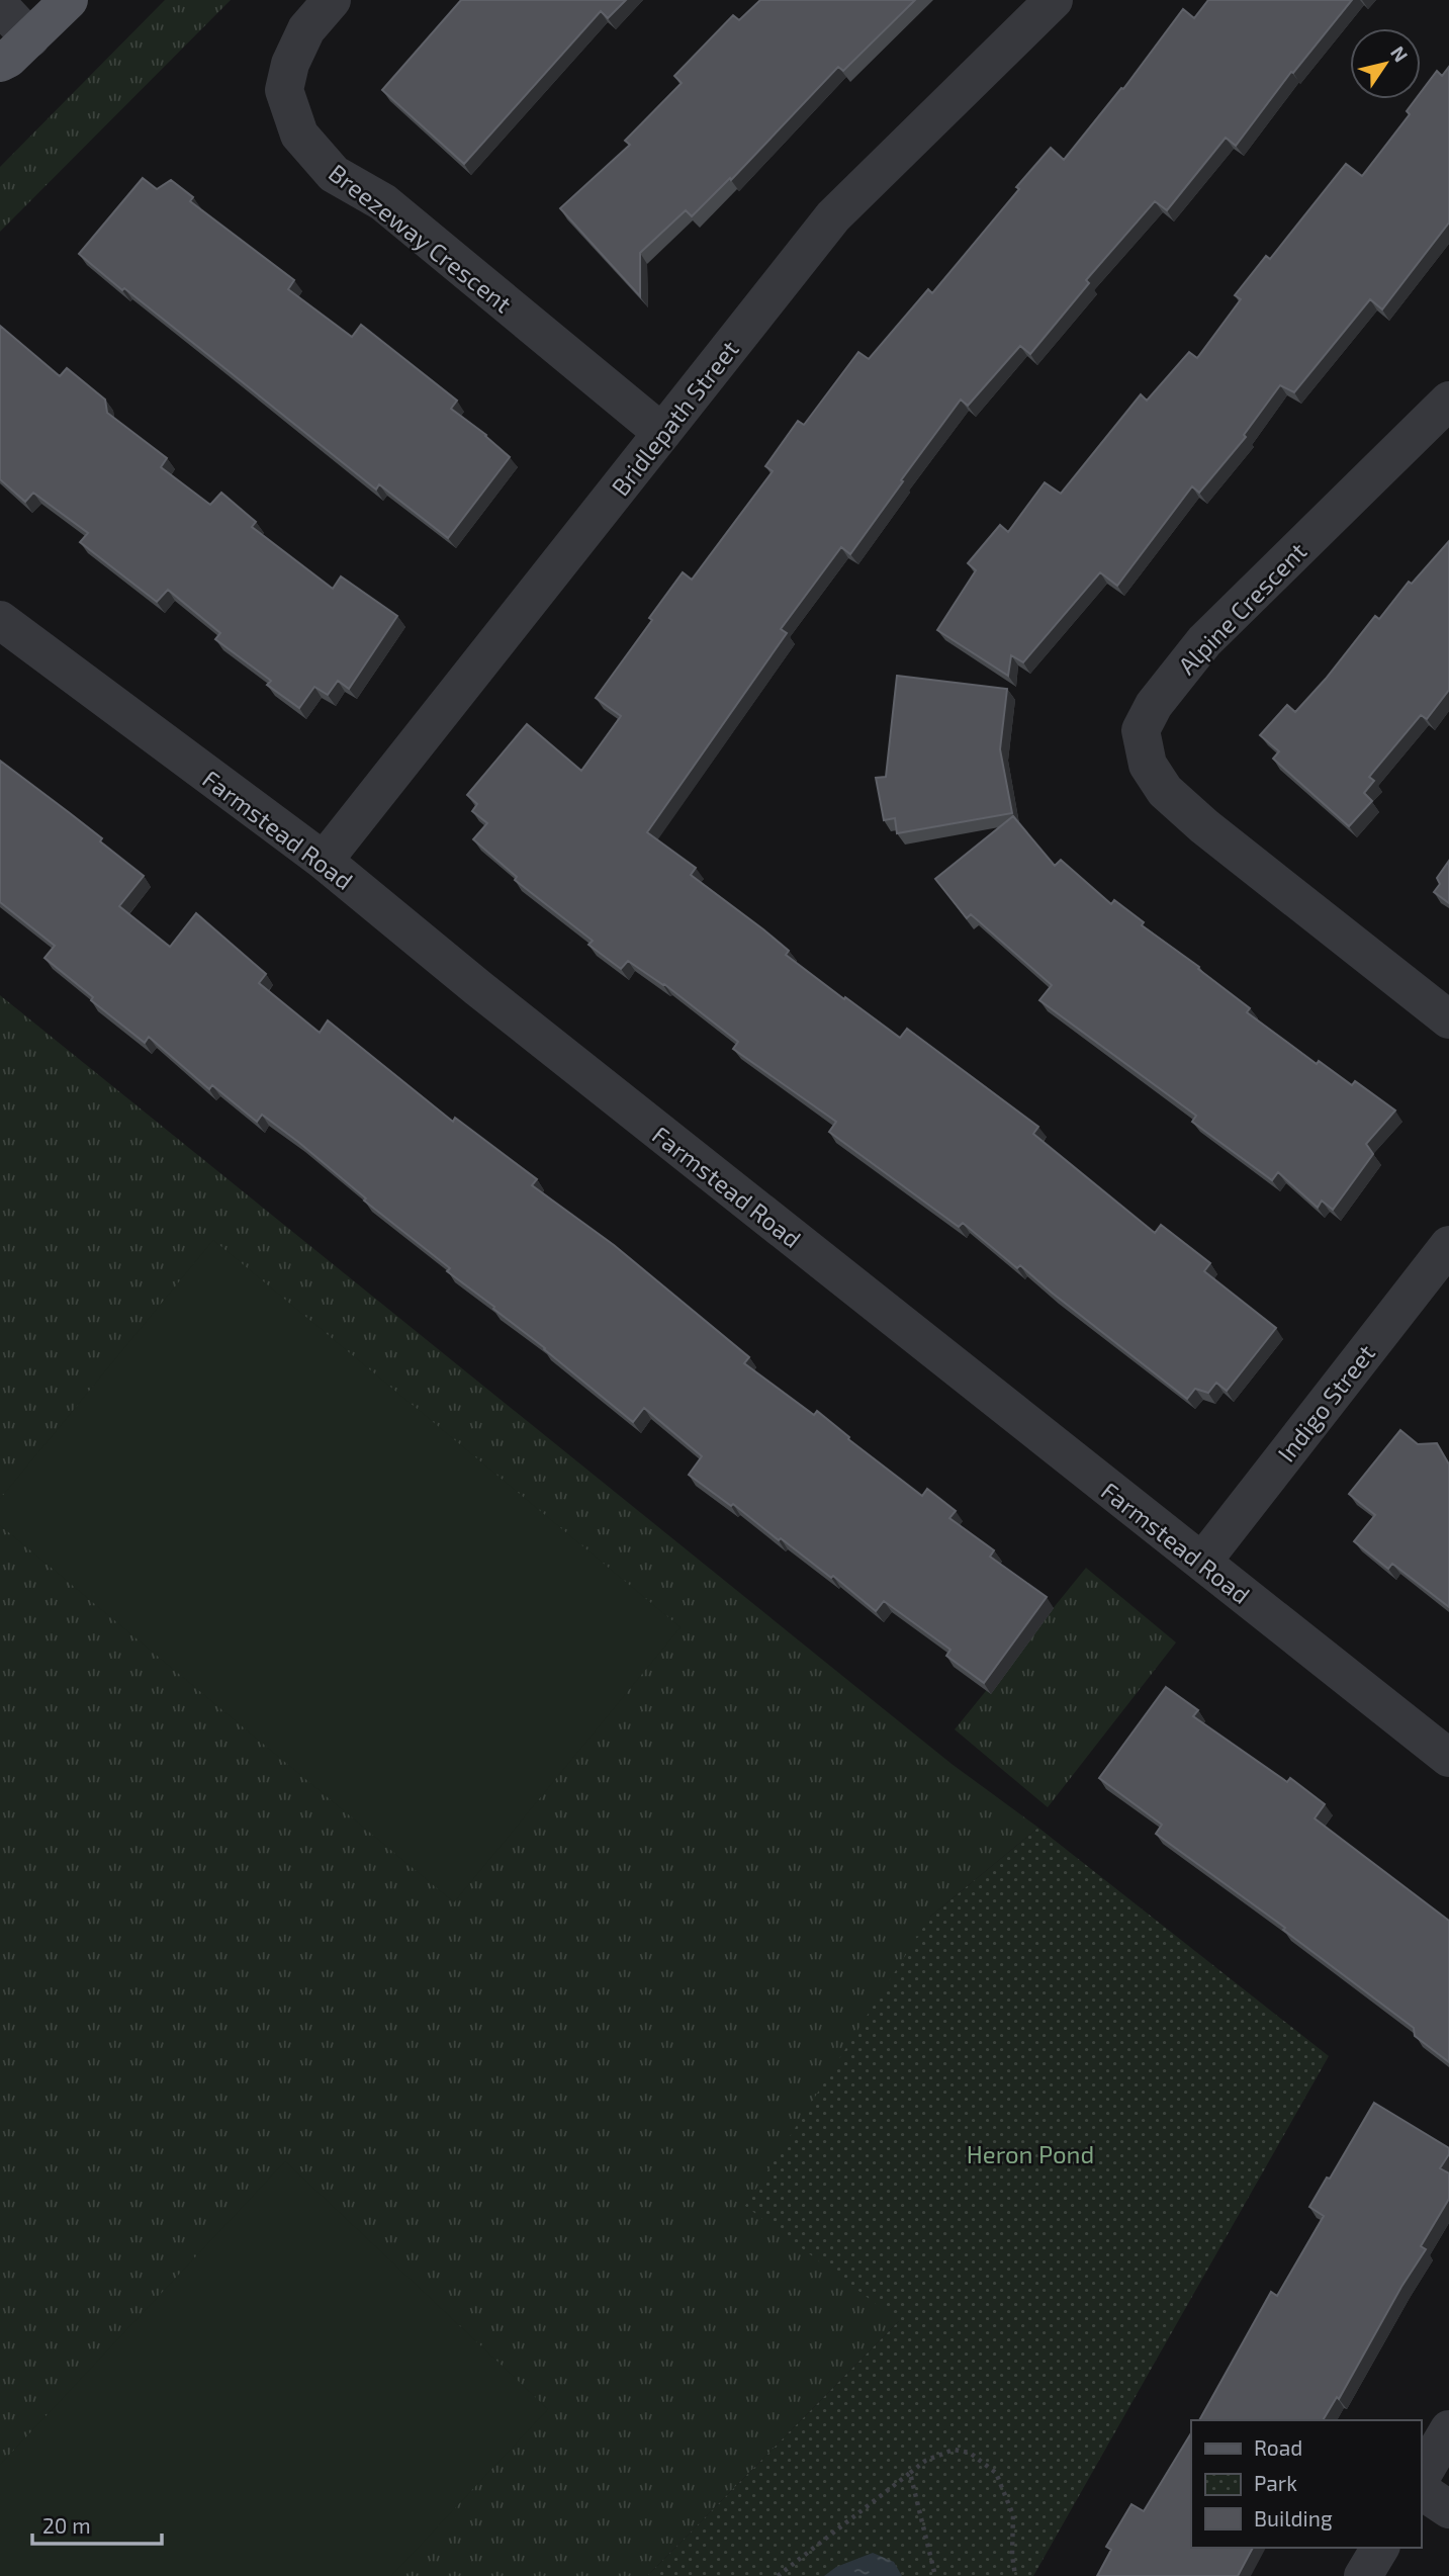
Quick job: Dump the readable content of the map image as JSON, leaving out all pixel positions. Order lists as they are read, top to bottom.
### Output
{
  "streets": {
    "street": [
      "Breezeway Crescent",
      "Bridlepath Street",
      "Alpine Crescent",
      "Farmstead Road",
      "Indigo Street"
    ]
  },
  "crossings": [
    ["Breezeway Crescent", "Bridlepath Street"],
    ["Bridlepath Street", "Farmstead Road"],
    ["Farmstead Road", "Indigo Street"]
  ],
  "parks": ["Heron Pond"],
  "legend": ["Road", "Park", "Building"],
  "scale_bar": "20 m",
  "north": "top right"
}
